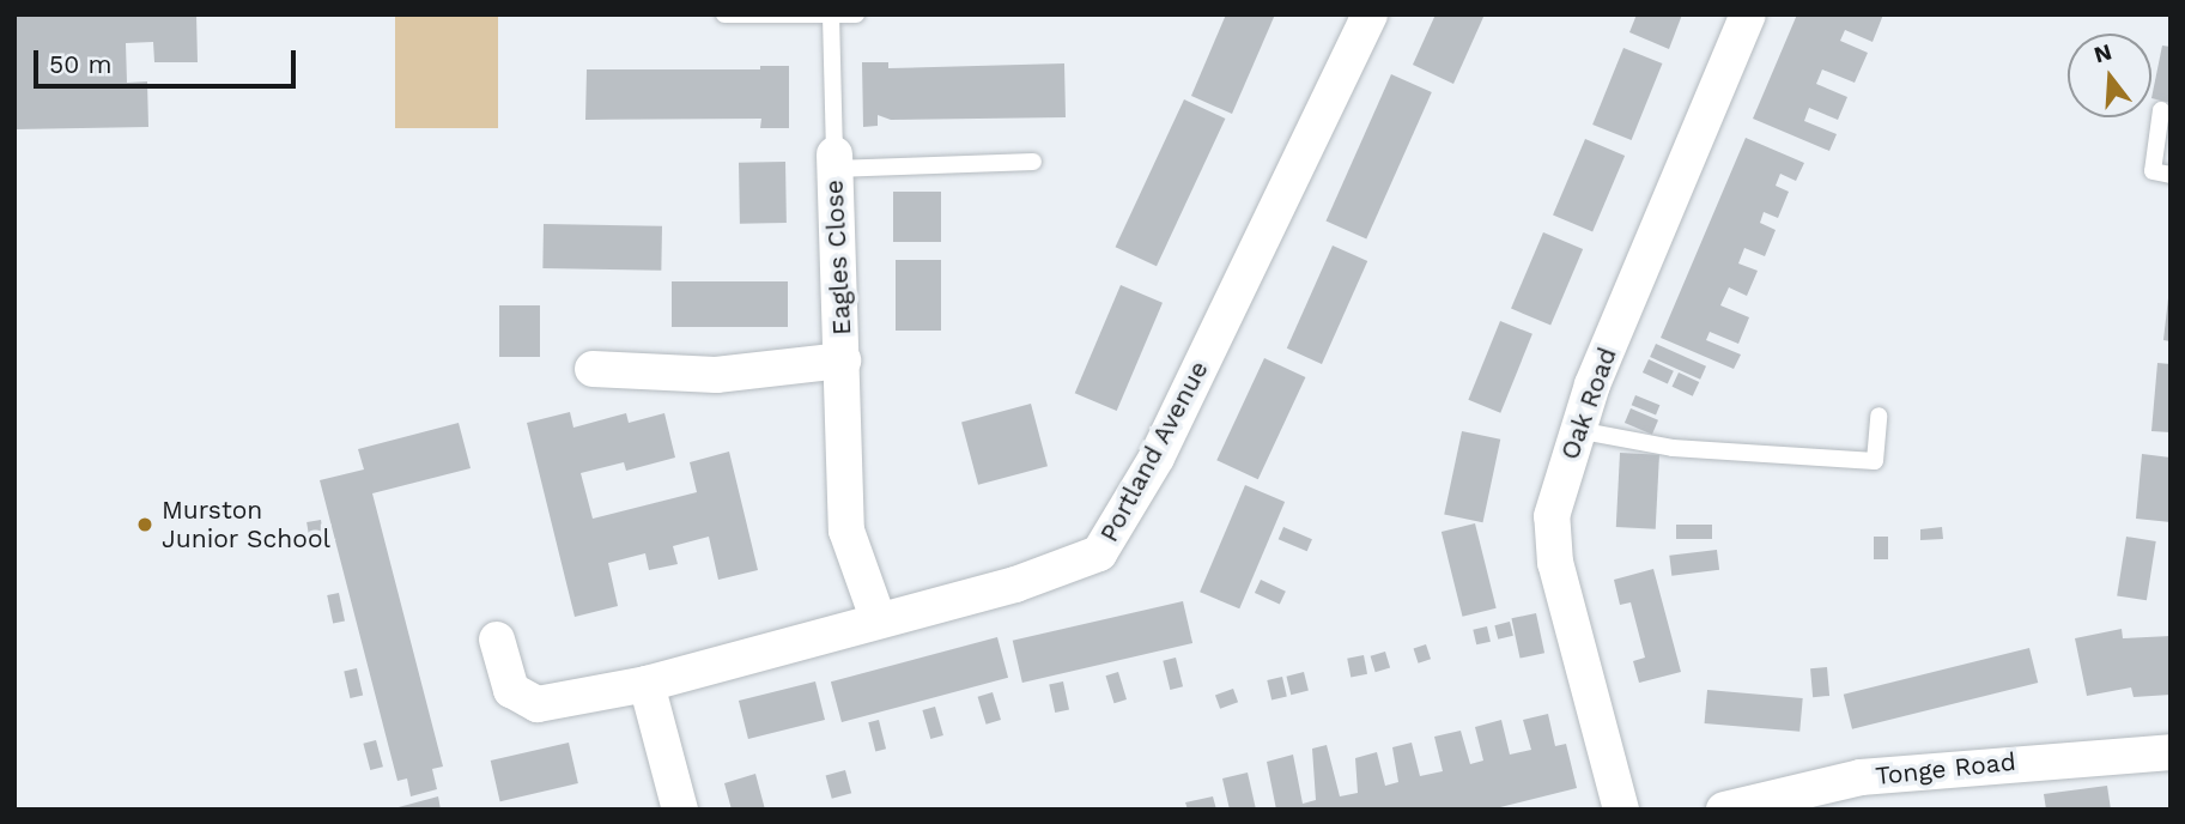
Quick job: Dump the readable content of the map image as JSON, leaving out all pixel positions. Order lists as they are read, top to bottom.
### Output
{
  "streets": {
    "street": [
      "Eagles Close",
      "Oak Road",
      "Portland Avenue",
      "Tonge Road"
    ]
  },
  "crossings": [
    ["Eagles Close", "Portland Avenue"]
  ],
  "places": ["Murston Junior School"],
  "scale_bar": "50 m",
  "north": "top"
}
